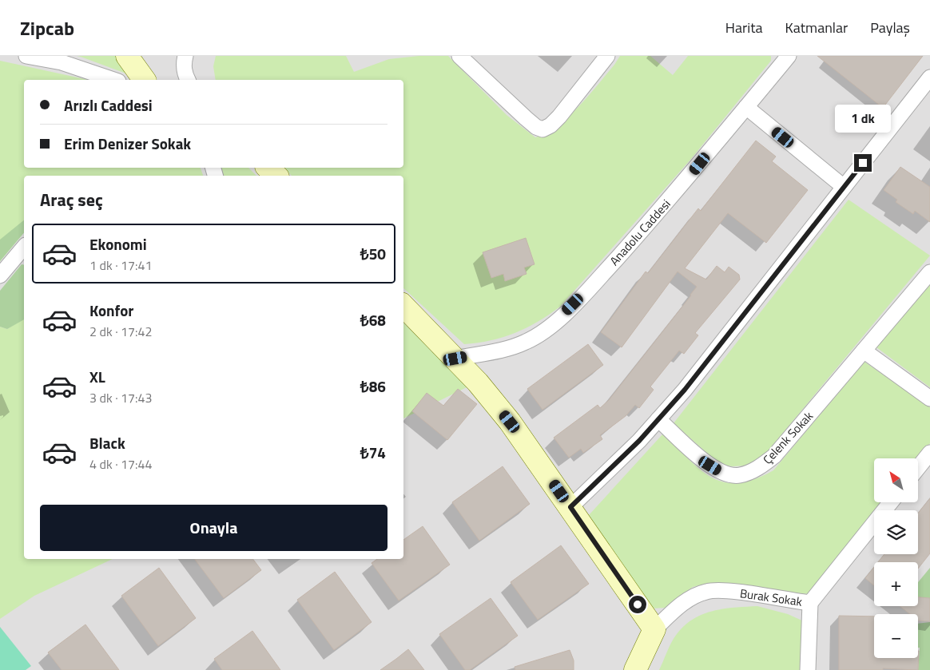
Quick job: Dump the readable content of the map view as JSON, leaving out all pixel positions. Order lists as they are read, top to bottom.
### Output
{
  "streets": {
    "street": ["Anadolu Caddesi", "Çelenk Sokak", "Burak Sokak"]
  },
  "north": "top left",
  "page": {
    "header": "Zipcab",
    "nav": ["Harita", "Katmanlar", "Paylaş"],
    "banner": ["Arızlı Caddesi", "Erim Denizer Sokak"],
    "bubble": "1 dk",
    "heading": "Araç seç",
    "list": [
      {
        "name": "Ekonomi",
        "note": "1 dk · 17:41",
        "value": "₺50"
      },
      {
        "name": "Konfor",
        "note": "2 dk · 17:42",
        "value": "₺68"
      },
      {
        "name": "XL",
        "note": "3 dk · 17:43",
        "value": "₺86"
      },
      {
        "name": "Black",
        "note": "4 dk · 17:44",
        "value": "₺74"
      }
    ],
    "map_buttons": ["+", "−"],
    "buttons": "Onayla"
  }
}
